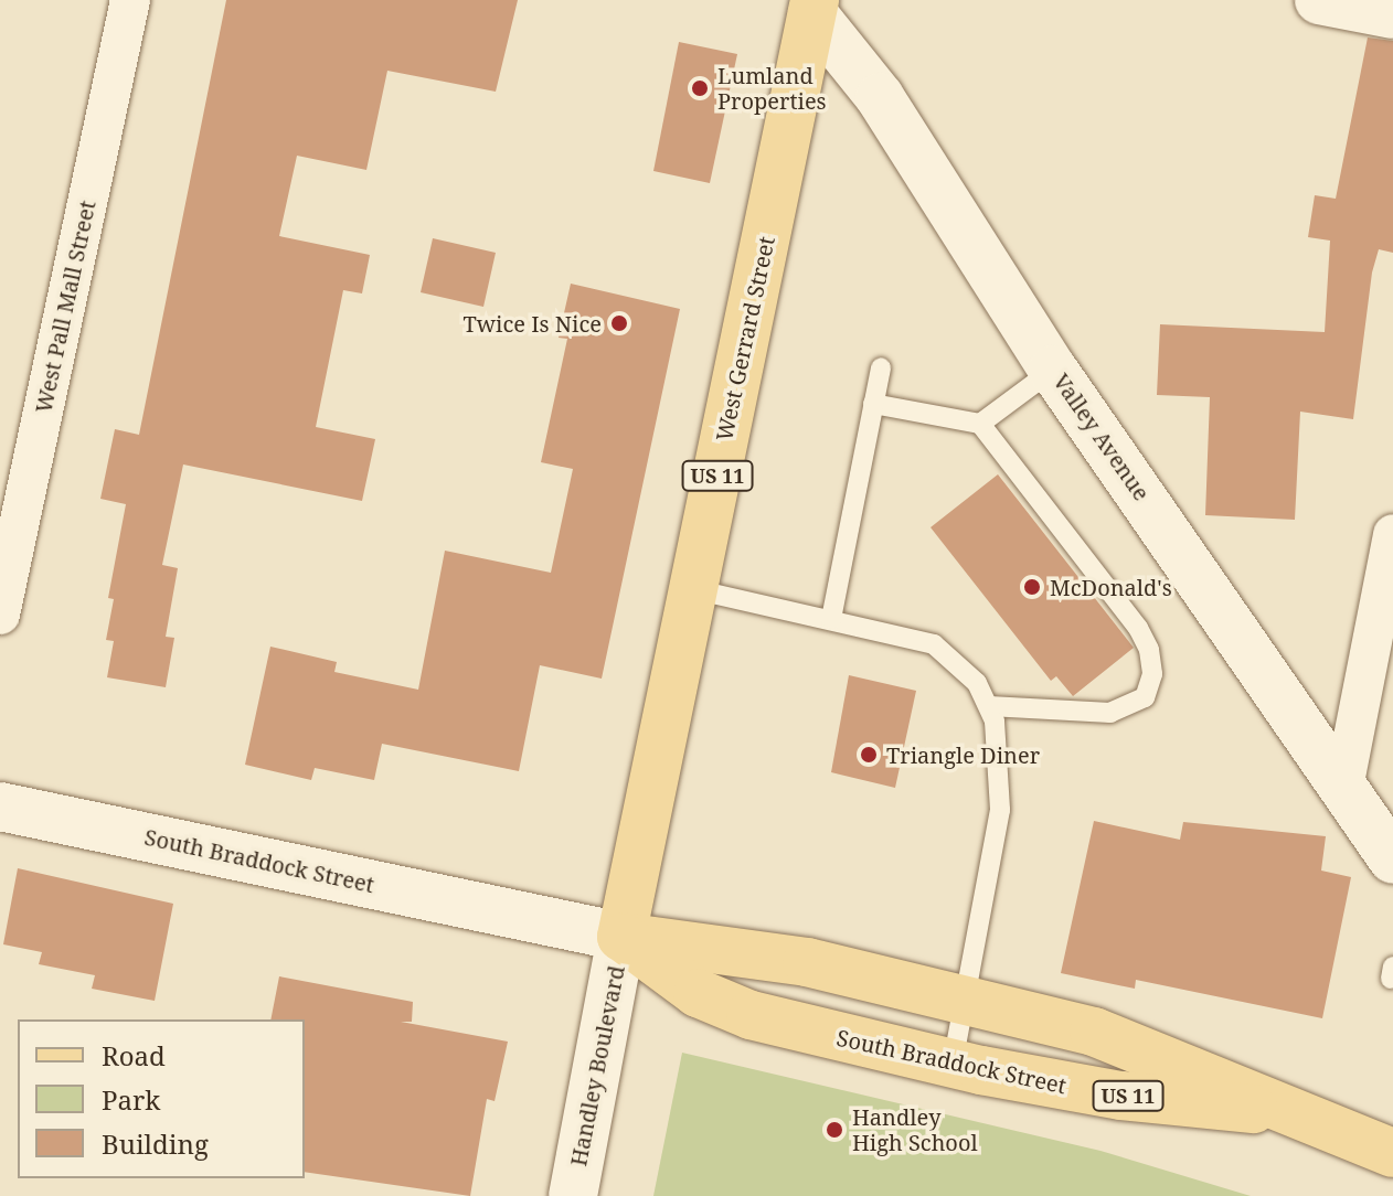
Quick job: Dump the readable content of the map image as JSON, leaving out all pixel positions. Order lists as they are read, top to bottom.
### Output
{
  "streets": {
    "main road": ["West Gerrard Street", "US 11", "South Braddock Street"],
    "street": ["West Pall Mall Street", "Valley Avenue", "Handley Boulevard"]
  },
  "crossings": [
    ["West Gerrard Street", "Valley Avenue"],
    ["West Gerrard Street", "South Braddock Street"],
    ["West Gerrard Street", "Handley Boulevard"],
    ["South Braddock Street", "Handley Boulevard"]
  ],
  "places": [
    "Lumland Properties",
    "Twice Is Nice",
    "McDonald's",
    "Triangle Diner",
    "Handley High School"
  ],
  "legend": ["Road", "Park", "Building"]
}
